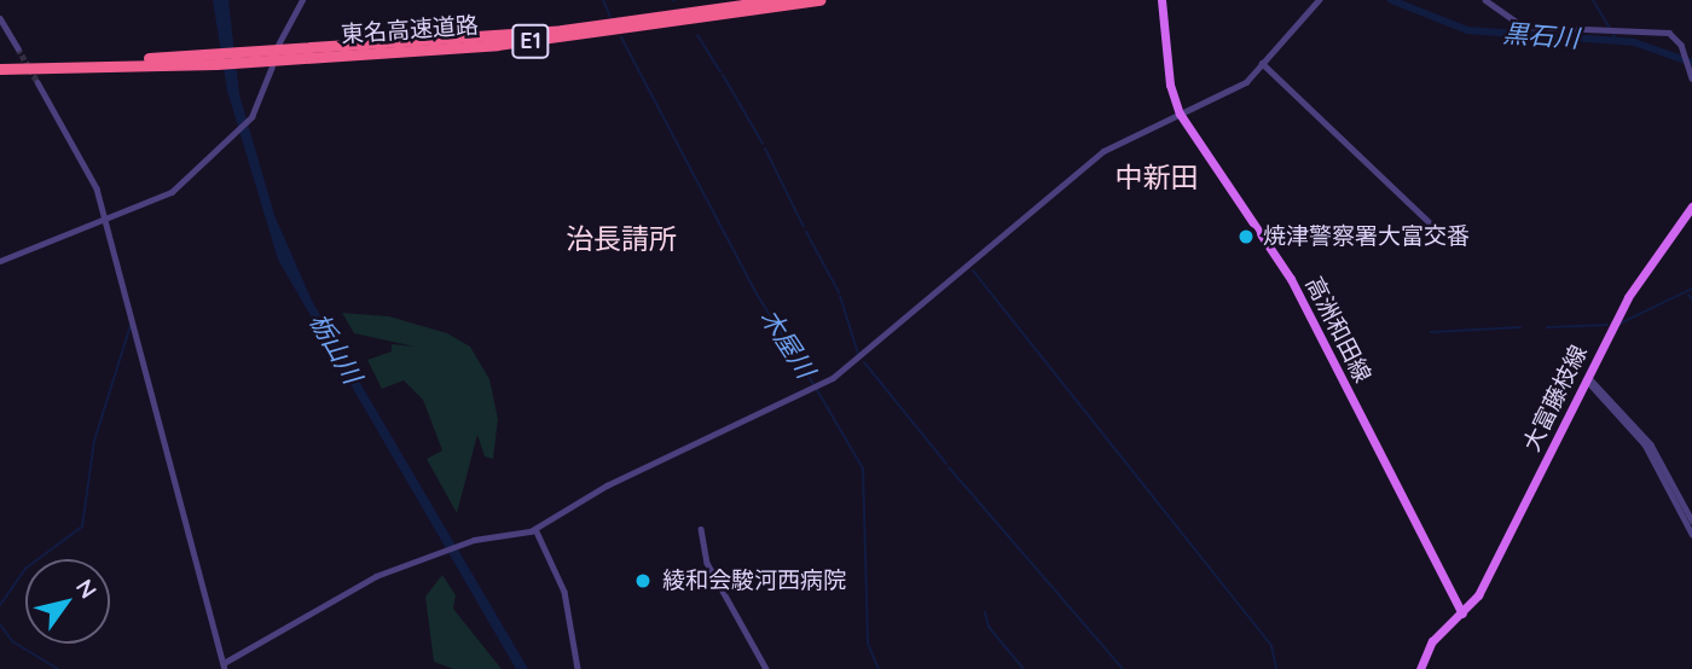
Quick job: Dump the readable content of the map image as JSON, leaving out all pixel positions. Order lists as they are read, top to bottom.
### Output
{
  "streets": {
    "highway": ["東名高速道路", "E1"],
    "main road": ["高洲和田線", "大富藤枝線"]
  },
  "crossings": [
    ["高洲和田線", "大富藤枝線"]
  ],
  "districts": ["中新田", "治長請所"],
  "water": ["黒石川", "木屋川", "栃山川"],
  "places": ["焼津警察署大富交番", "綾和会駿河西病院"],
  "north": "top right"
}
